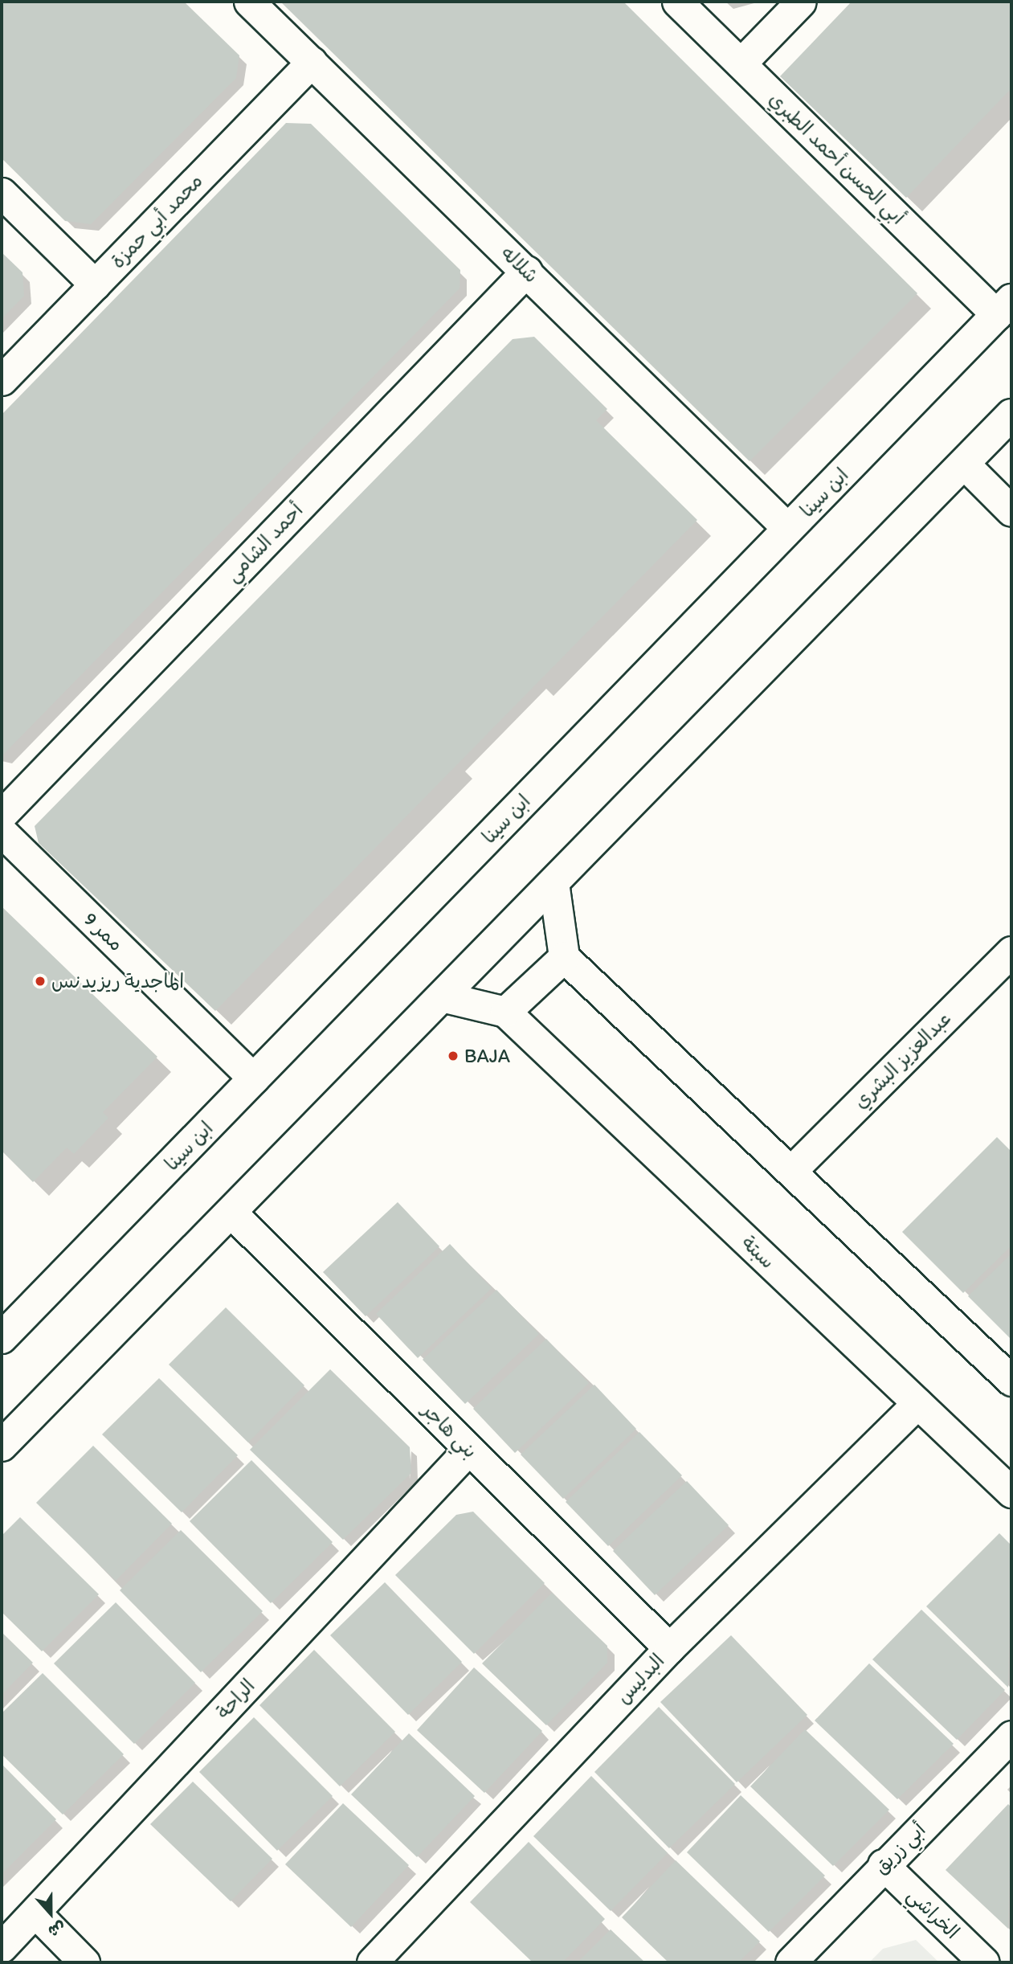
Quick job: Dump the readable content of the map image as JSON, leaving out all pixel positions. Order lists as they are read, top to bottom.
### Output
{
  "streets": {
    "street": [
      "أبي الحسن أحمد الطبري",
      "محمد أبي حمزة",
      "شلاله",
      "ابن سينا",
      "أحمد الشامي",
      "ممر 9",
      "عبدالعزيز البشري",
      "سبتة",
      "بني هاجر",
      "البدليس",
      "الراحة",
      "أبي زريق",
      "الخراشي"
    ]
  },
  "crossings": [
    ["أبي الحسن أحمد الطبري", "ابن سينا"],
    ["محمد أبي حمزة", "شلاله"],
    ["شلاله", "ابن سينا"],
    ["شلاله", "أحمد الشامي"],
    ["ابن سينا", "ممر 9"],
    ["أحمد الشامي", "ممر 9"],
    ["سبتة", "البدليس"],
    ["بني هاجر", "البدليس"],
    ["بني هاجر", "الراحة"],
    ["أبي زريق", "الخراشي"]
  ],
  "places": ["الماجدية ريزيدنس", "BAJA"],
  "north": "bottom"
}
